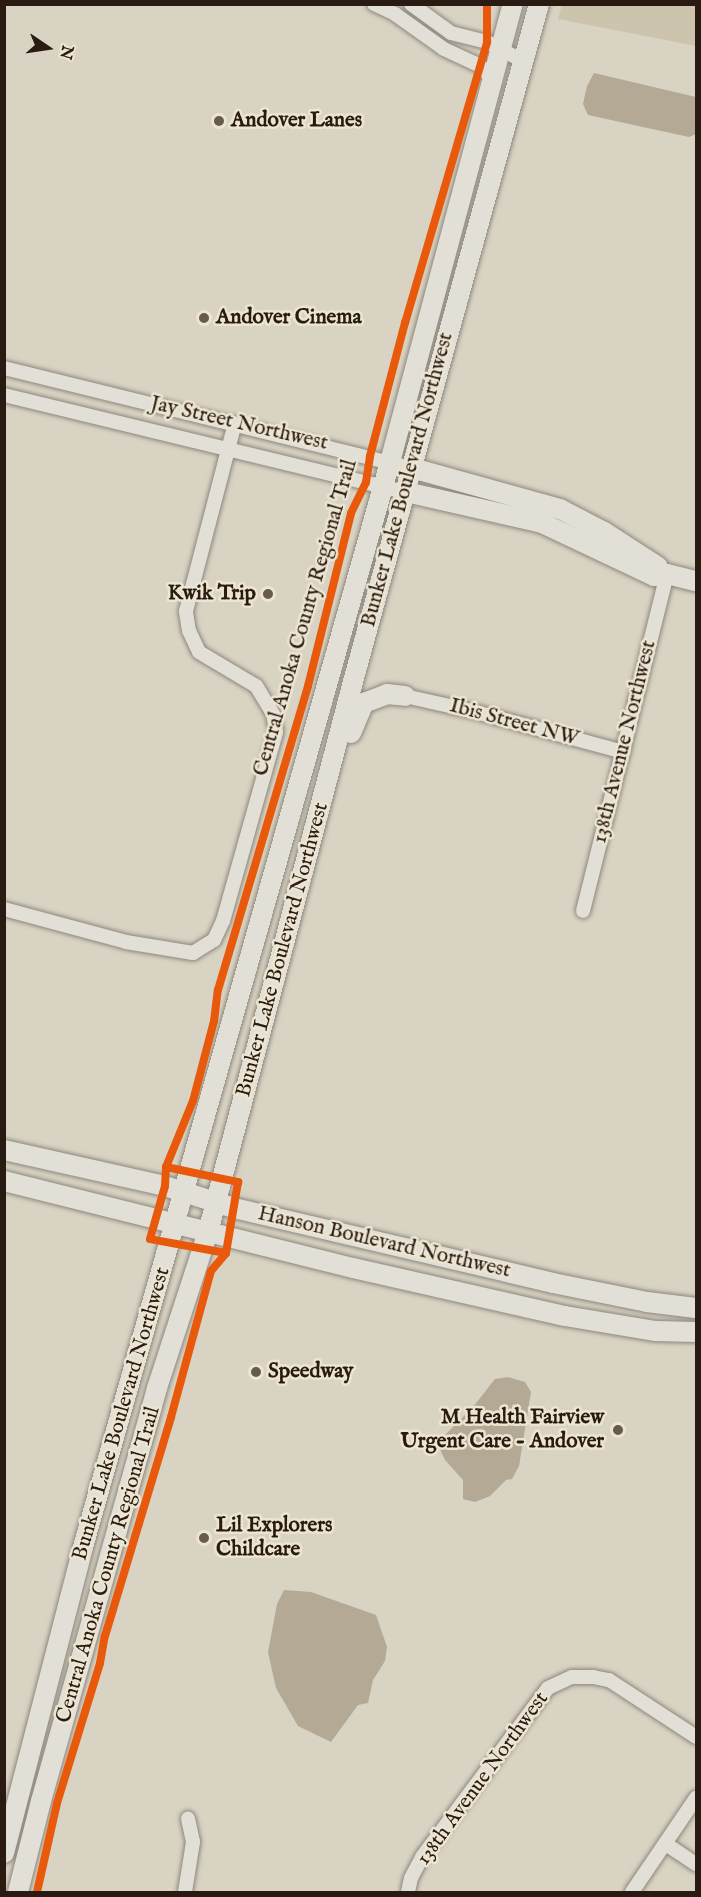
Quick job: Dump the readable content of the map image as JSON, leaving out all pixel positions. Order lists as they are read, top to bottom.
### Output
{
  "streets": {
    "main road": ["Jay Street Northwest", "Bunker Lake Boulevard Northwest", "Hanson Boulevard Northwest"],
    "street": ["Ibis Street NW", "138th Avenue Northwest"],
    "cycle path": ["Central Anoka County Regional Trail"]
  },
  "crossings": [
    ["Jay Street Northwest", "Bunker Lake Boulevard Northwest"],
    ["Jay Street Northwest", "138th Avenue Northwest"],
    ["Bunker Lake Boulevard Northwest", "Hanson Boulevard Northwest"],
    ["Ibis Street NW", "138th Avenue Northwest"]
  ],
  "places": [
    "Andover Lanes",
    "Andover Cinema",
    "Kwik Trip",
    "Speedway",
    "M Health Fairview Urgent Care - Andover",
    "Lil Explorers Childcare"
  ],
  "north": "right"
}
